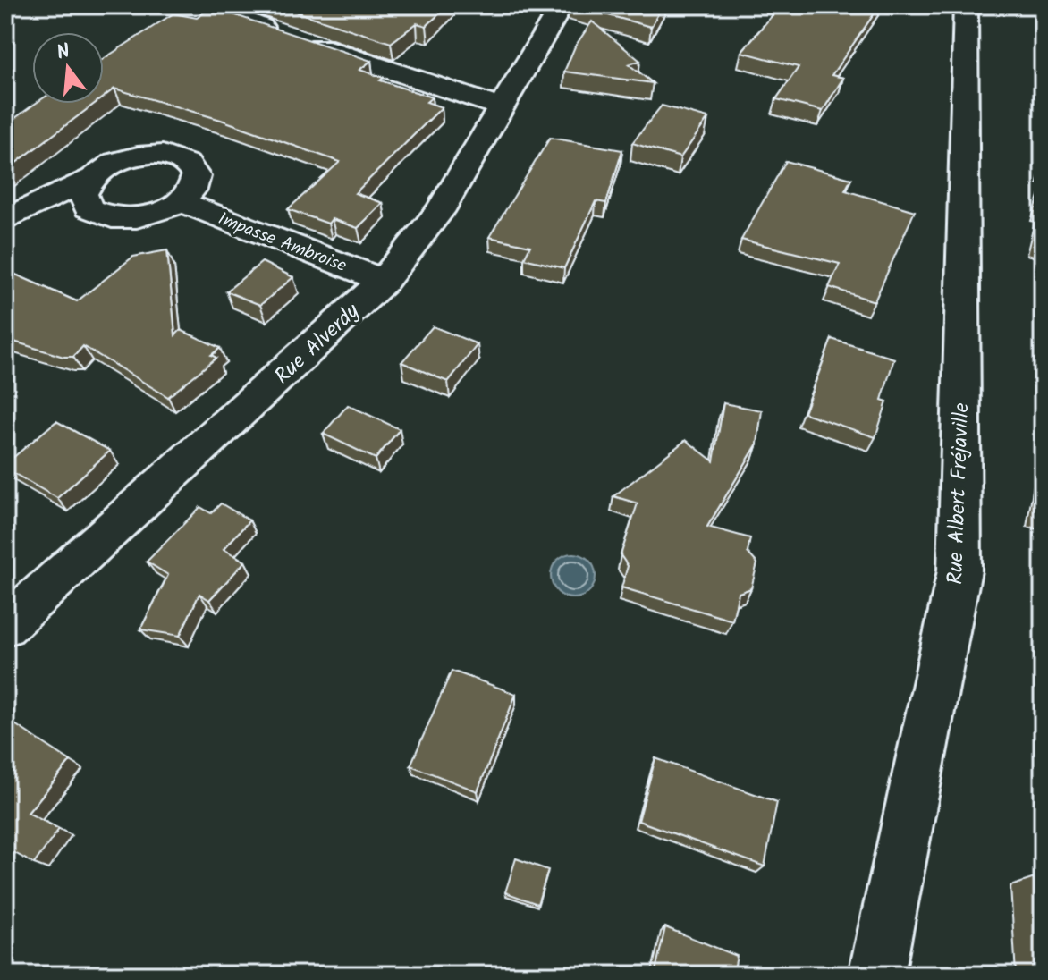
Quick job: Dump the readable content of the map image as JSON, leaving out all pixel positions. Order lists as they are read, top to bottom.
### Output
{
  "streets": {
    "street": ["Impasse Ambroise", "Rue Alverdy", "Rue Albert Fréjaville"]
  },
  "crossings": [
    ["Impasse Ambroise", "Rue Alverdy"]
  ],
  "north": "top"
}
